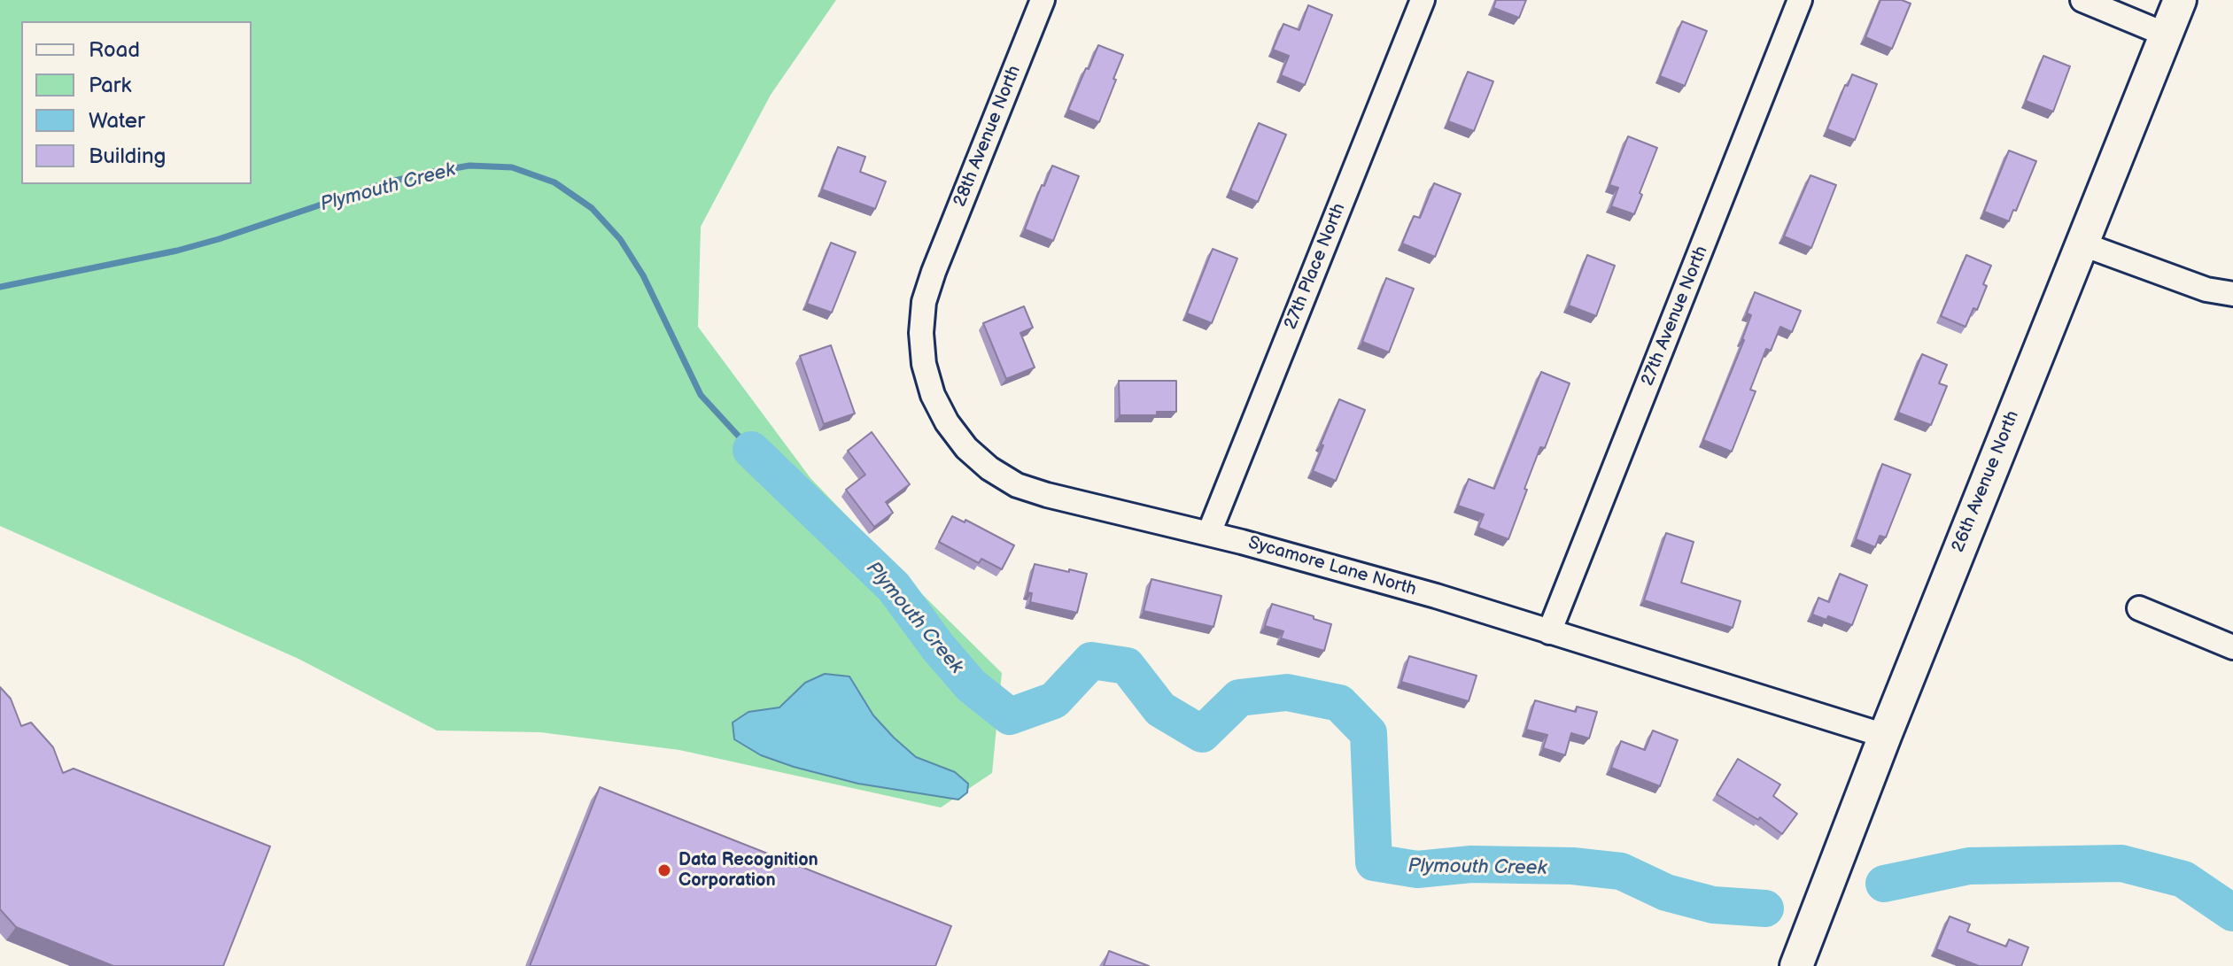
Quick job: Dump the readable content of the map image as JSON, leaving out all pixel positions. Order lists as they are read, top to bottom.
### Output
{
  "streets": {
    "street": [
      "28th Avenue North",
      "27th Place North",
      "27th Avenue North",
      "26th Avenue North",
      "Sycamore Lane North"
    ]
  },
  "crossings": [
    ["28th Avenue North", "Sycamore Lane North"],
    ["27th Place North", "Sycamore Lane North"],
    ["27th Avenue North", "Sycamore Lane North"],
    ["26th Avenue North", "Sycamore Lane North"]
  ],
  "water": ["Plymouth Creek"],
  "places": ["Data Recognition Corporation"],
  "legend": [
    "Road",
    "Park",
    "Water",
    "Building"
  ]
}
